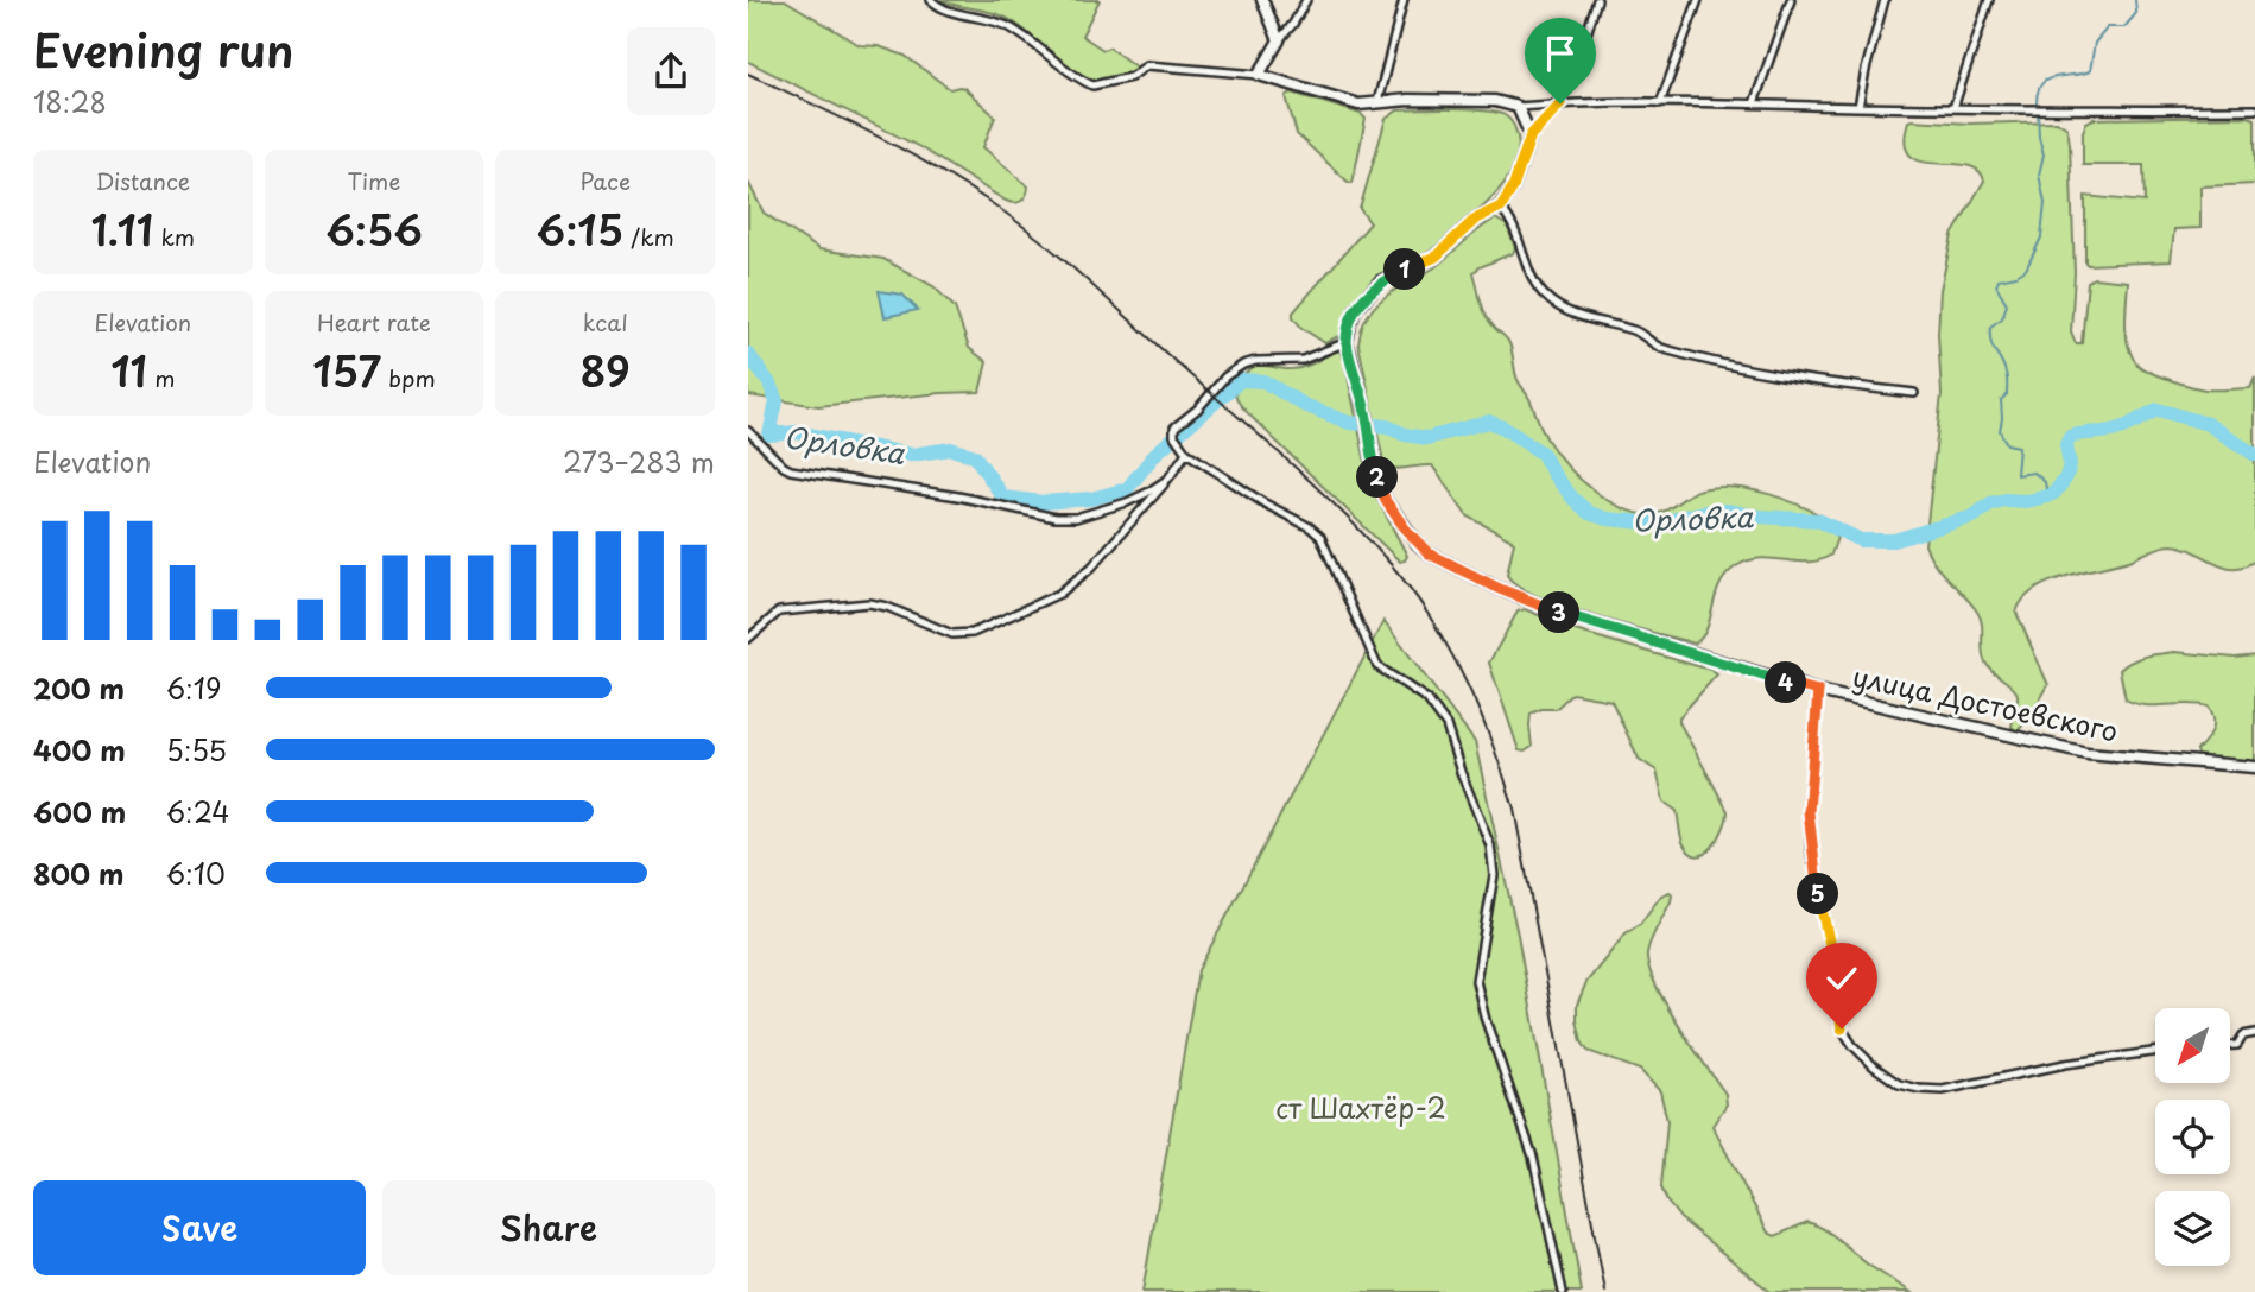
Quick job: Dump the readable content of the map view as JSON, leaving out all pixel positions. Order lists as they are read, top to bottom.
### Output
{
  "streets": {
    "main road": ["улица Достоевского"]
  },
  "water": ["Орловка"],
  "parks": ["ст Шахтёр-2"],
  "north": "bottom left",
  "page": {
    "heading": ["Evening run", "18:28"],
    "stats": [
      ["Distance", "1.11 km"],
      ["Time", "6:56"],
      ["Pace", "6:15 /km"],
      ["Elevation", "11 m"],
      ["Heart rate", "157 bpm"],
      ["kcal", "89"]
    ],
    "pins": [
      "1",
      "2",
      "3",
      "4",
      "5"
    ],
    "chart": ["Elevation", "273–283 m"],
    "list": [
      {
        "name": "200 m",
        "note": "6:19"
      },
      {
        "name": "400 m",
        "note": "5:55"
      },
      {
        "name": "600 m",
        "note": "6:24"
      },
      {
        "name": "800 m",
        "note": "6:10"
      }
    ],
    "buttons": ["Save", "Share"]
  }
}
